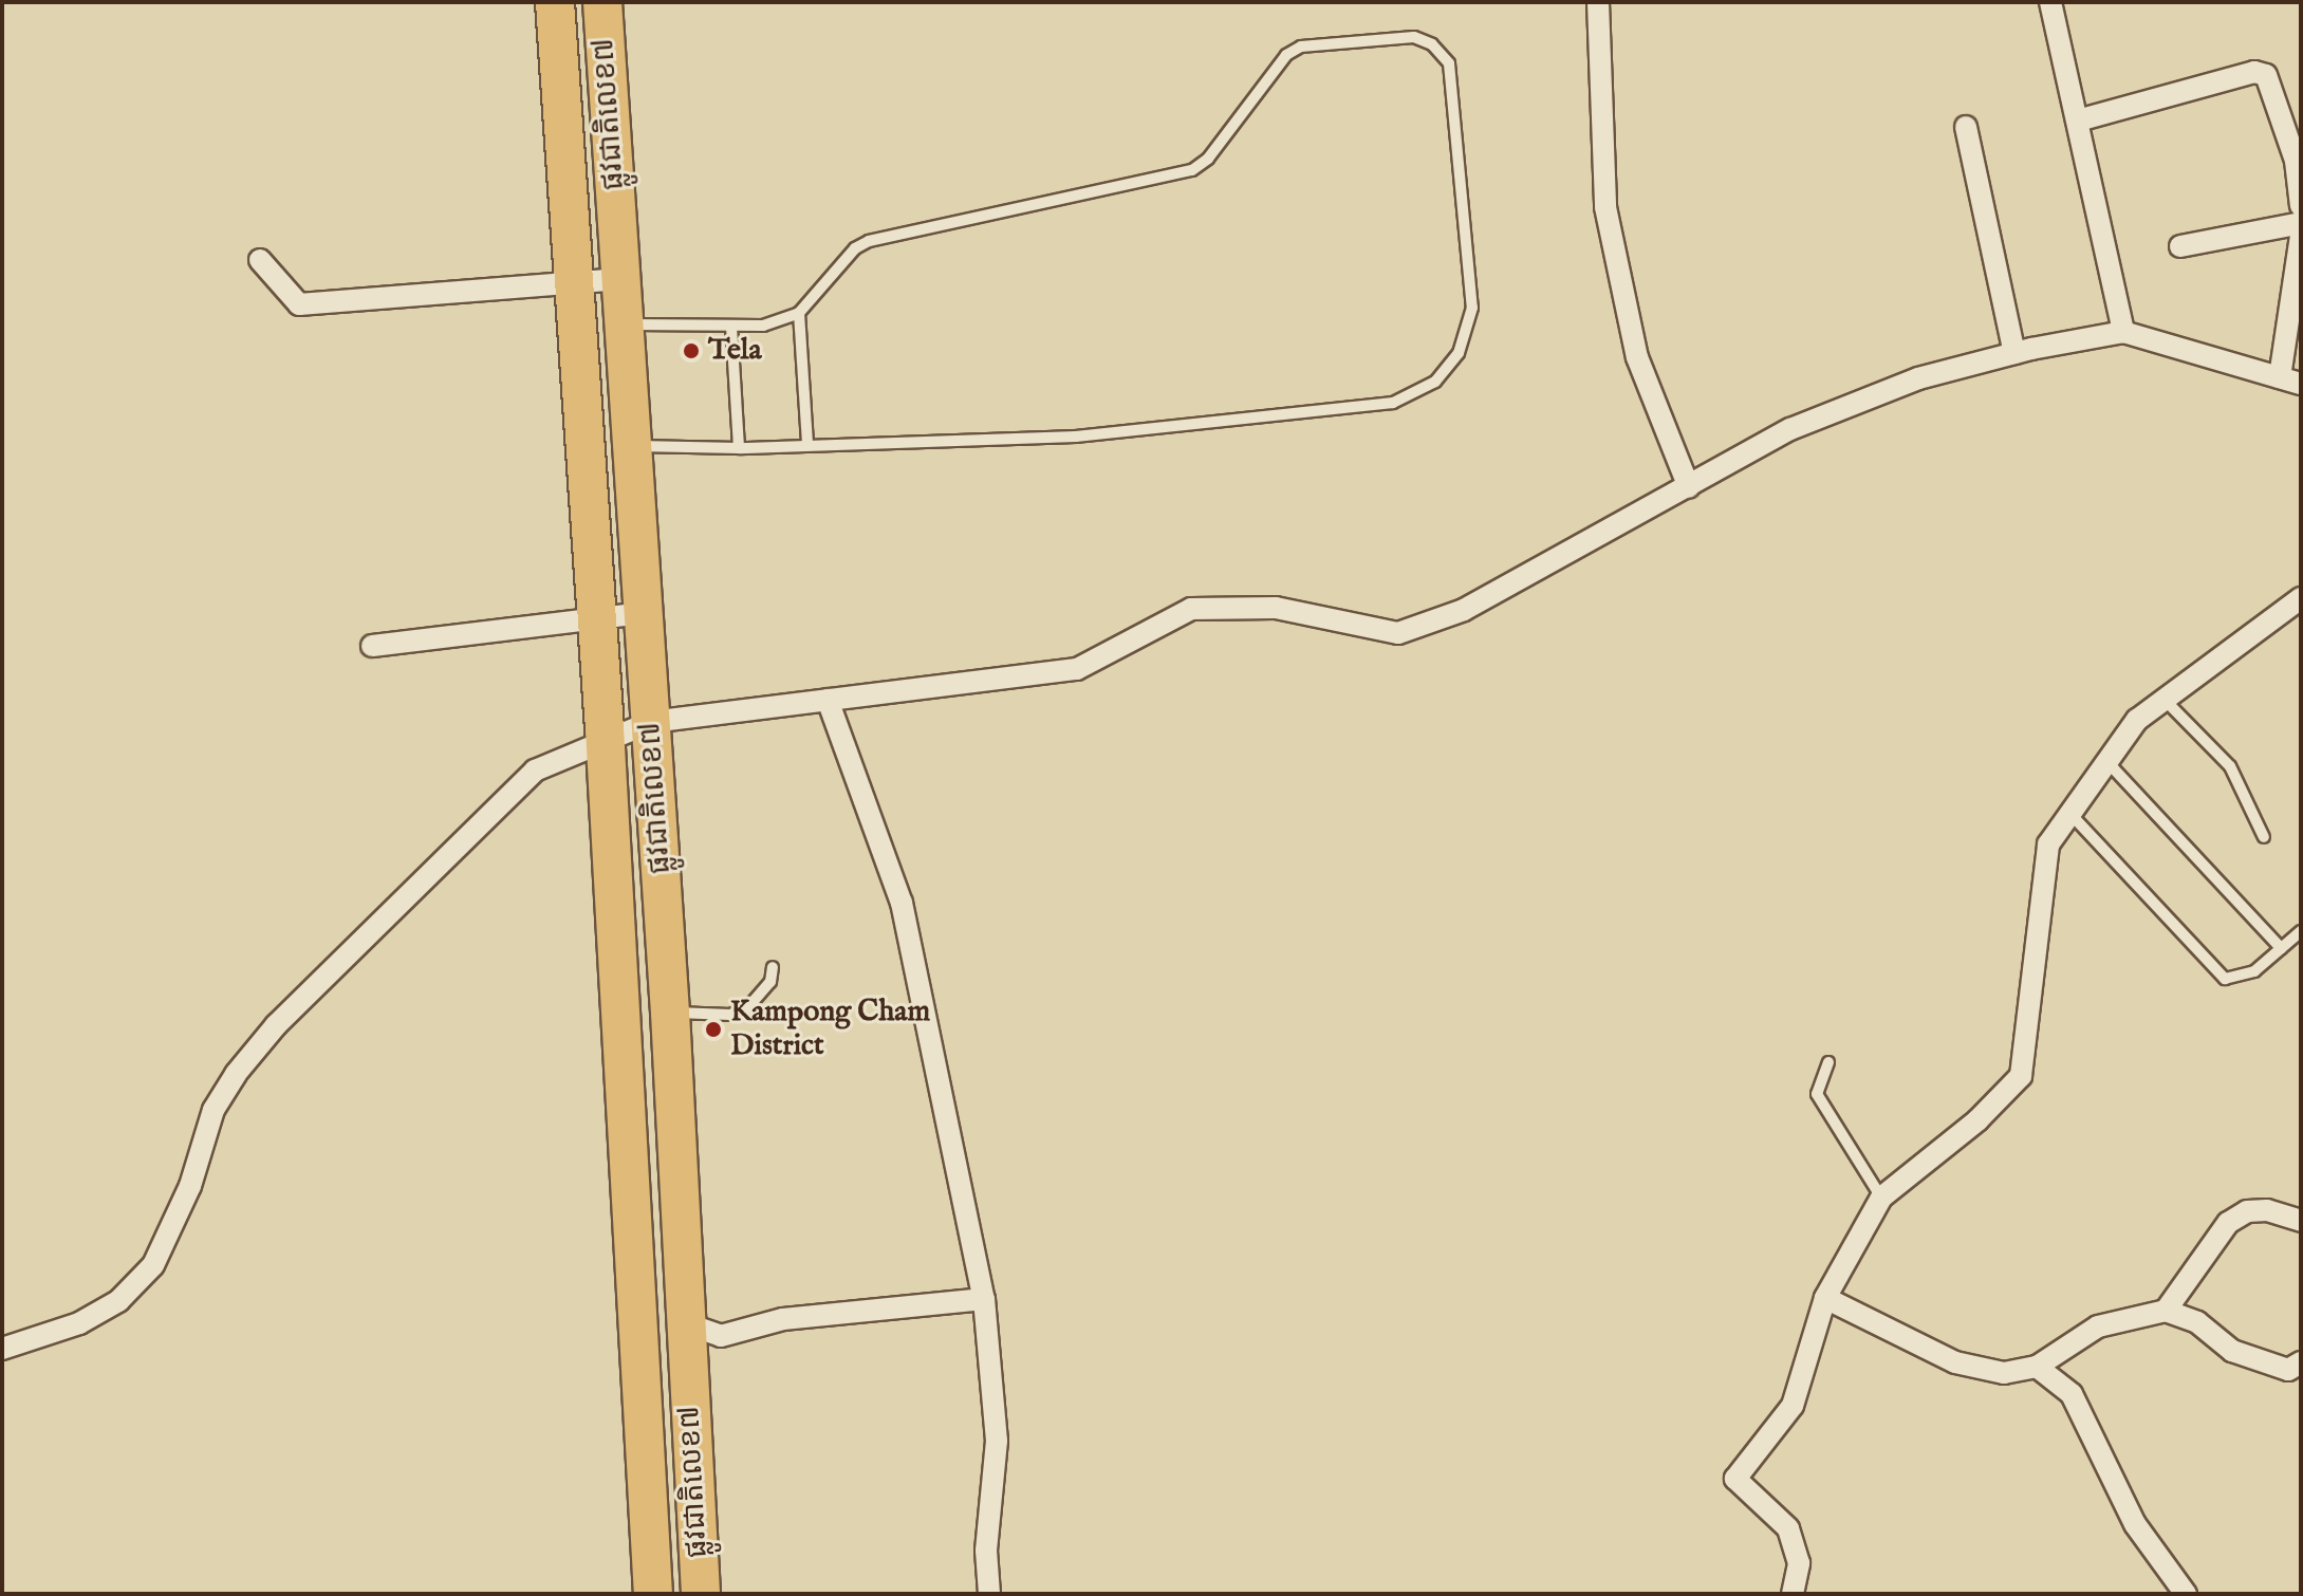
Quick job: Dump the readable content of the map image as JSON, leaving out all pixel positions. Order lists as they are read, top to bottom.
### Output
{
  "streets": {
    "highway": ["ផ្លូវជាតិលេខ៧"]
  },
  "places": ["Tela", "Kampong Cham District"]
}
